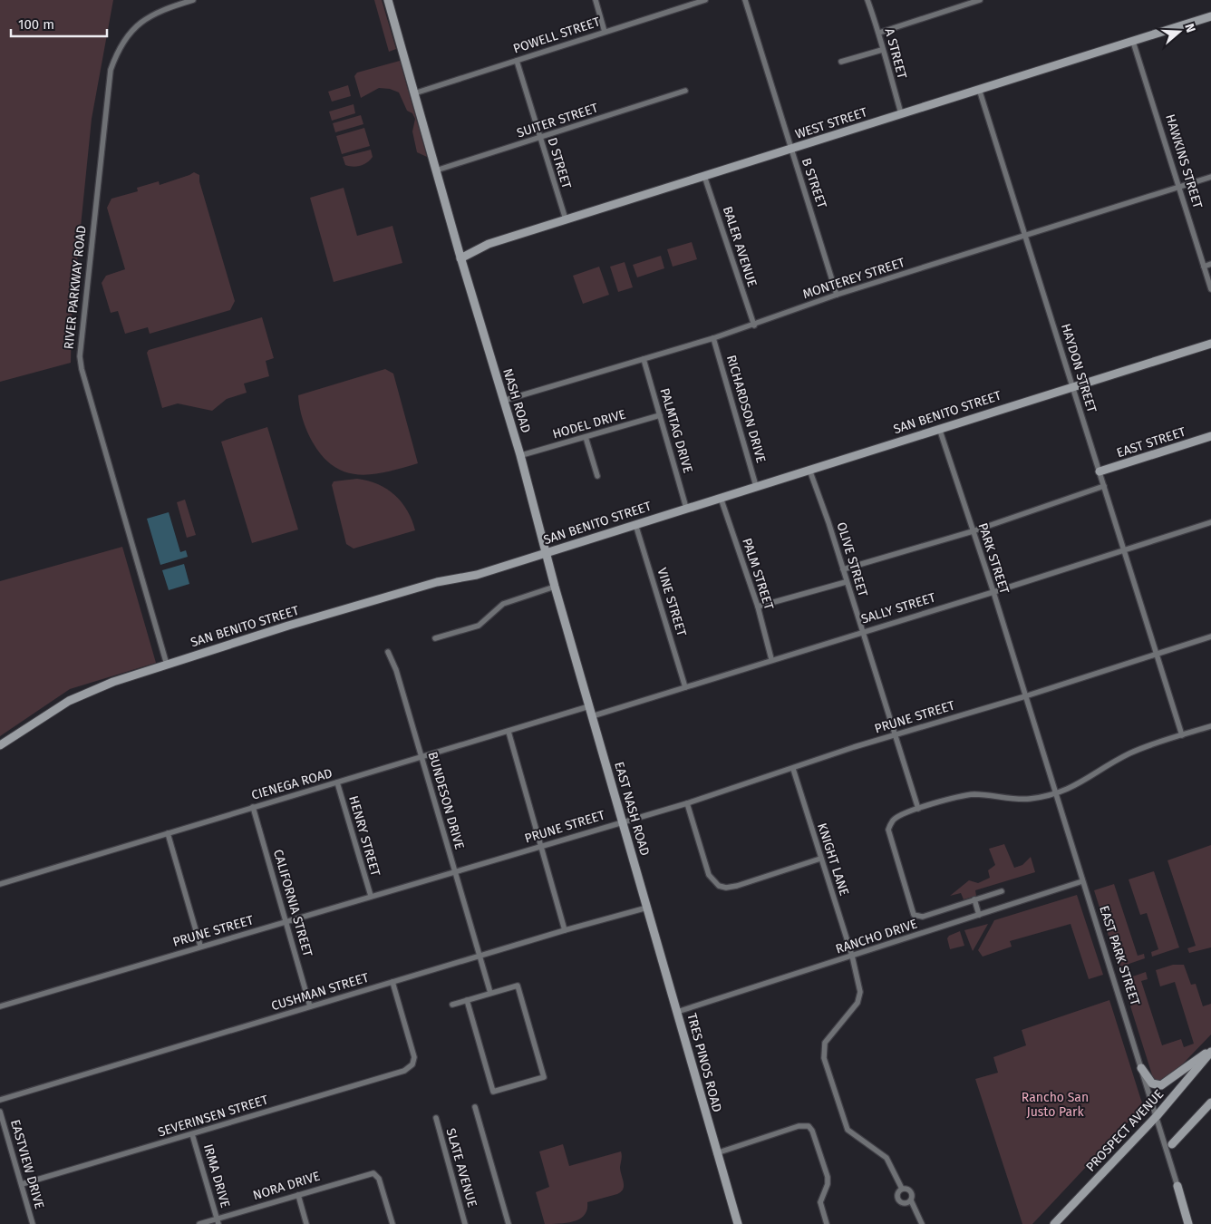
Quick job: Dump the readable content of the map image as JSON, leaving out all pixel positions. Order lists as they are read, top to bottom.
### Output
{
  "streets": {
    "street": [
      "POWELL STREET",
      "A STREET",
      "SUITER STREET",
      "WEST STREET",
      "HAWKINS STREET",
      "D STREET",
      "B STREET",
      "BALER AVENUE",
      "MONTEREY STREET",
      "RIVER PARKWAY ROAD",
      "HAYDON STREET",
      "NASH ROAD",
      "RICHARDSON DRIVE",
      "SAN BENITO STREET",
      "HODEL DRIVE",
      "PALMTAG DRIVE",
      "EAST STREET",
      "PARK STREET",
      "OLIVE STREET",
      "PALM STREET",
      "VINE STREET",
      "SALLY STREET",
      "PRUNE STREET",
      "CIENEGA ROAD",
      "BUNDESON DRIVE",
      "EAST NASH ROAD",
      "HENRY STREET",
      "KNIGHT LANE",
      "CALIFORNIA STREET",
      "RANCHO DRIVE",
      "EAST PARK STREET",
      "CUSHMAN STREET",
      "TRES PINOS ROAD",
      "SEVERINSEN STREET",
      "PROSPECT AVENUE",
      "EASTVIEW DRIVE",
      "SLATE AVENUE",
      "IRMA DRIVE",
      "NORA DRIVE"
    ]
  },
  "crossings": [
    ["POWELL STREET", "D STREET"],
    ["POWELL STREET", "NASH ROAD"],
    ["A STREET", "WEST STREET"],
    ["SUITER STREET", "D STREET"],
    ["SUITER STREET", "NASH ROAD"],
    ["WEST STREET", "HAWKINS STREET"],
    ["WEST STREET", "D STREET"],
    ["WEST STREET", "B STREET"],
    ["WEST STREET", "BALER AVENUE"],
    ["WEST STREET", "HAYDON STREET"],
    ["WEST STREET", "NASH ROAD"],
    ["HAWKINS STREET", "MONTEREY STREET"],
    ["B STREET", "MONTEREY STREET"],
    ["BALER AVENUE", "MONTEREY STREET"],
    ["MONTEREY STREET", "HAYDON STREET"],
    ["MONTEREY STREET", "NASH ROAD"],
    ["MONTEREY STREET", "RICHARDSON DRIVE"],
    ["MONTEREY STREET", "PALMTAG DRIVE"],
    ["RIVER PARKWAY ROAD", "SAN BENITO STREET"],
    ["HAYDON STREET", "SAN BENITO STREET"],
    ["HAYDON STREET", "EAST STREET"],
    ["HAYDON STREET", "SALLY STREET"],
    ["HAYDON STREET", "PRUNE STREET"],
    ["NASH ROAD", "SAN BENITO STREET"],
    ["NASH ROAD", "SALLY STREET"],
    ["NASH ROAD", "CIENEGA ROAD"],
    ["NASH ROAD", "EAST NASH ROAD"],
    ["RICHARDSON DRIVE", "SAN BENITO STREET"],
    ["SAN BENITO STREET", "PALMTAG DRIVE"],
    ["SAN BENITO STREET", "PARK STREET"],
    ["SAN BENITO STREET", "OLIVE STREET"],
    ["SAN BENITO STREET", "PALM STREET"],
    ["SAN BENITO STREET", "VINE STREET"],
    ["HODEL DRIVE", "PALMTAG DRIVE"],
    ["PARK STREET", "SALLY STREET"],
    ["PARK STREET", "PRUNE STREET"],
    ["PARK STREET", "EAST PARK STREET"],
    ["OLIVE STREET", "SALLY STREET"],
    ["OLIVE STREET", "PRUNE STREET"],
    ["PALM STREET", "SALLY STREET"],
    ["VINE STREET", "SALLY STREET"],
    ["SALLY STREET", "EAST NASH ROAD"],
    ["PRUNE STREET", "BUNDESON DRIVE"],
    ["PRUNE STREET", "EAST NASH ROAD"],
    ["PRUNE STREET", "HENRY STREET"],
    ["PRUNE STREET", "KNIGHT LANE"],
    ["PRUNE STREET", "CALIFORNIA STREET"],
    ["PRUNE STREET", "EAST PARK STREET"],
    ["CIENEGA ROAD", "BUNDESON DRIVE"],
    ["CIENEGA ROAD", "HENRY STREET"],
    ["CIENEGA ROAD", "CALIFORNIA STREET"],
    ["BUNDESON DRIVE", "CUSHMAN STREET"],
    ["EAST NASH ROAD", "CUSHMAN STREET"],
    ["EAST NASH ROAD", "TRES PINOS ROAD"],
    ["KNIGHT LANE", "RANCHO DRIVE"],
    ["CALIFORNIA STREET", "CUSHMAN STREET"],
    ["RANCHO DRIVE", "EAST PARK STREET"],
    ["RANCHO DRIVE", "TRES PINOS ROAD"],
    ["EAST PARK STREET", "PROSPECT AVENUE"],
    ["CUSHMAN STREET", "TRES PINOS ROAD"],
    ["CUSHMAN STREET", "SEVERINSEN STREET"],
    ["SEVERINSEN STREET", "EASTVIEW DRIVE"],
    ["SEVERINSEN STREET", "IRMA DRIVE"],
    ["IRMA DRIVE", "NORA DRIVE"]
  ],
  "parks": ["Rancho San Justo Park"],
  "scale_bar": "100 m",
  "north": "right"
}
